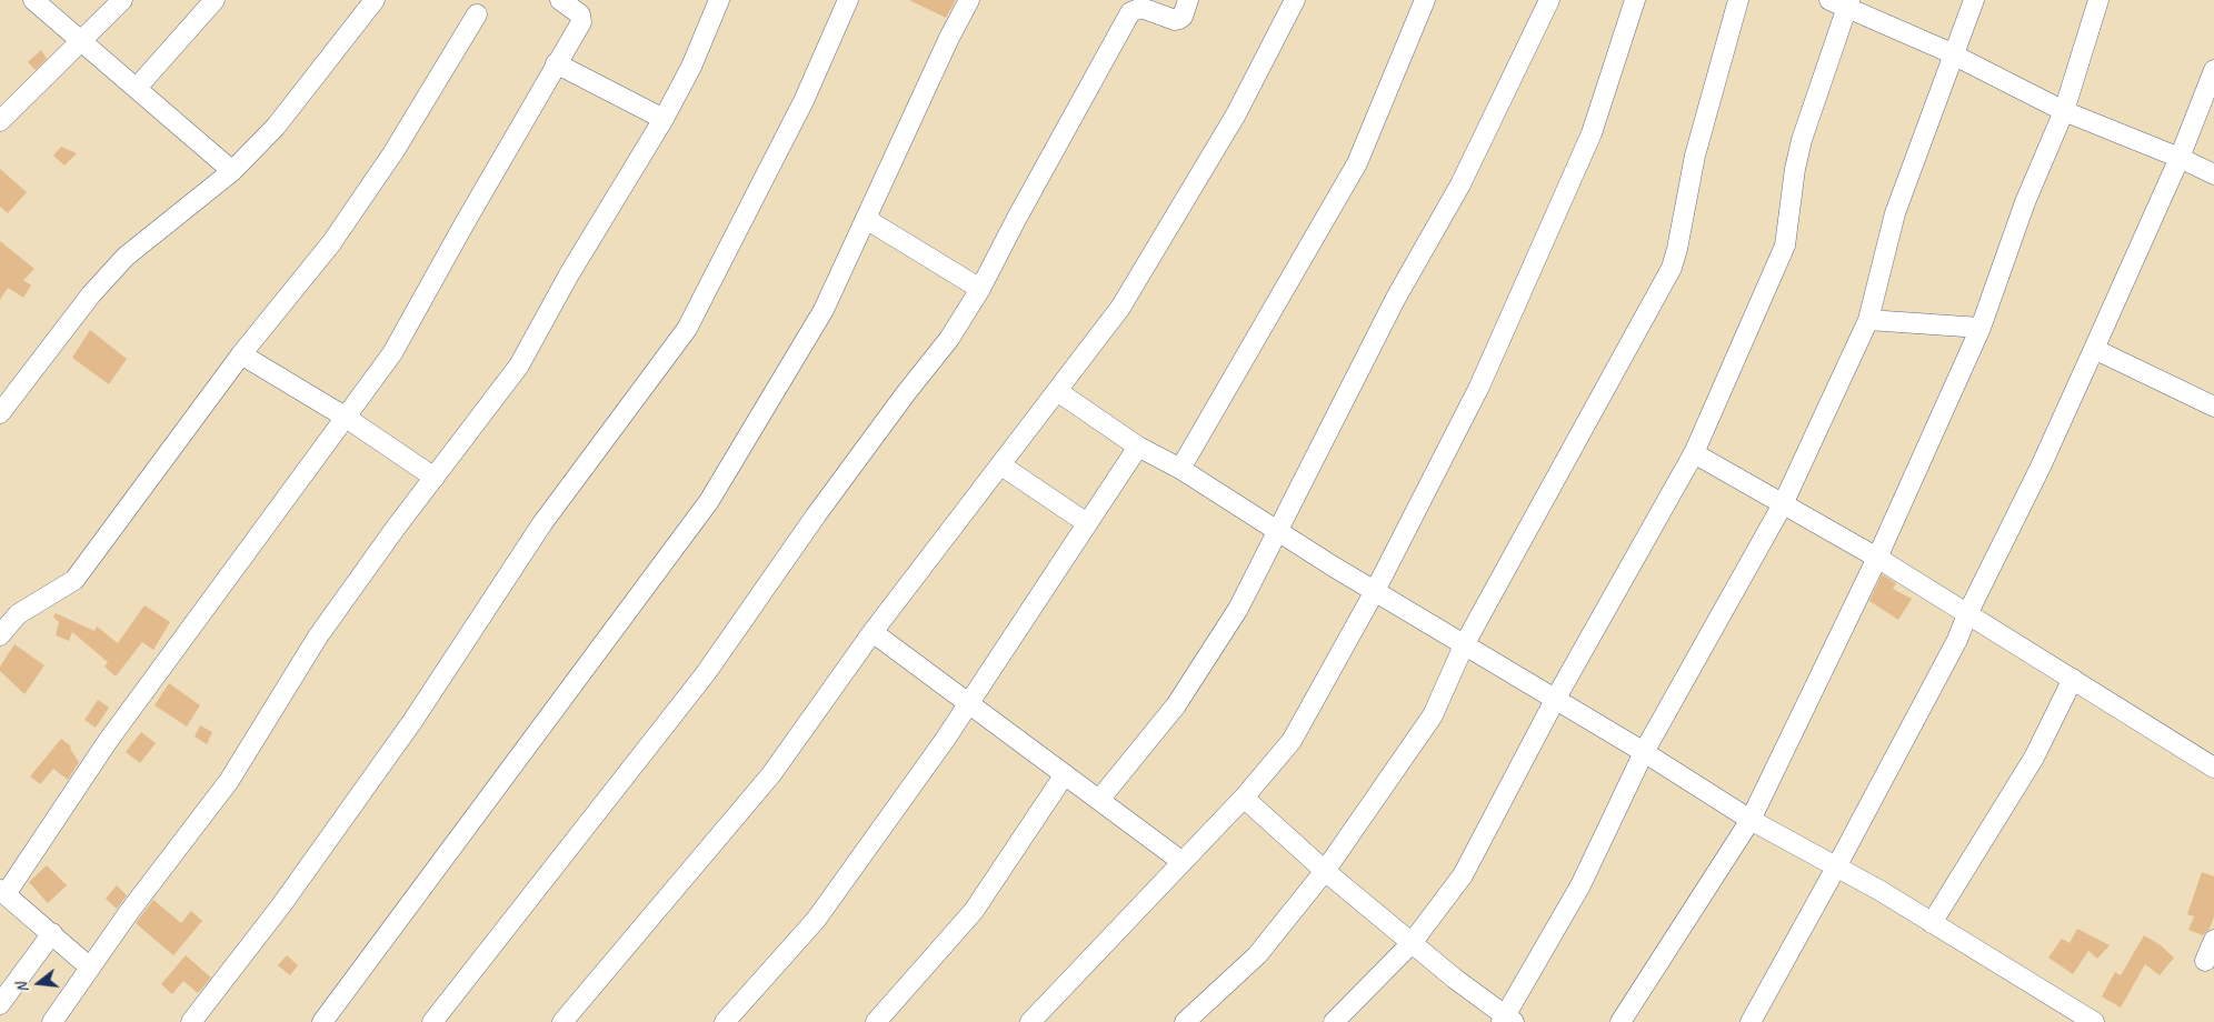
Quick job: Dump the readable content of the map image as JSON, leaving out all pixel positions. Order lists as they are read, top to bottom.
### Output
{
  "north": "left"
}
